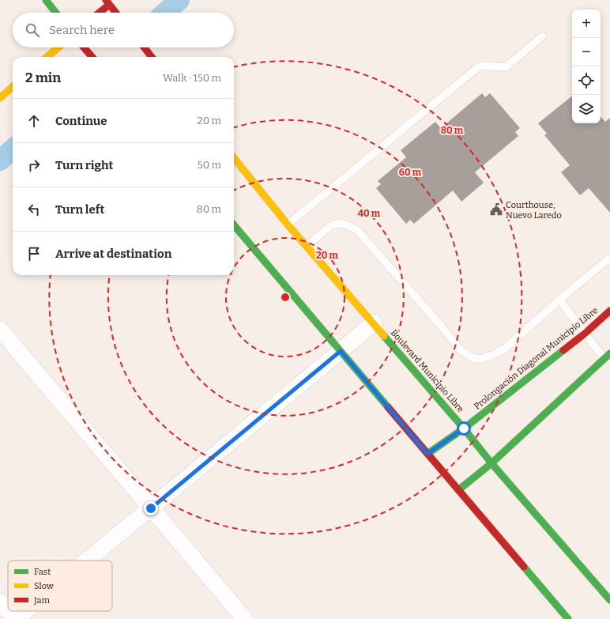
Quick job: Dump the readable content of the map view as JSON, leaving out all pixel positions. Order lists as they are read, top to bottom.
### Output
{
  "streets": {
    "main road": ["Prolongación Diagonal Municipio Libre", "Boulevard Municipio Libre"]
  },
  "crossings": [
    ["Prolongación Diagonal Municipio Libre", "Boulevard Municipio Libre"]
  ],
  "places": {
    "public building": ["Courthouse, Nuevo Laredo"]
  },
  "legend": ["Fast", "Slow", "Jam"],
  "page": {
    "map_buttons": ["+", "−"],
    "search": "Search here",
    "heading": ["2 min", "Walk · 150 m"],
    "list": [
      ["Continue", "20 m"],
      ["Turn right", "50 m"],
      ["Turn left", "80 m"],
      "Arrive at destination"
    ]
  },
  "rings": [
    "80 m",
    "60 m",
    "40 m",
    "20 m"
  ]
}
